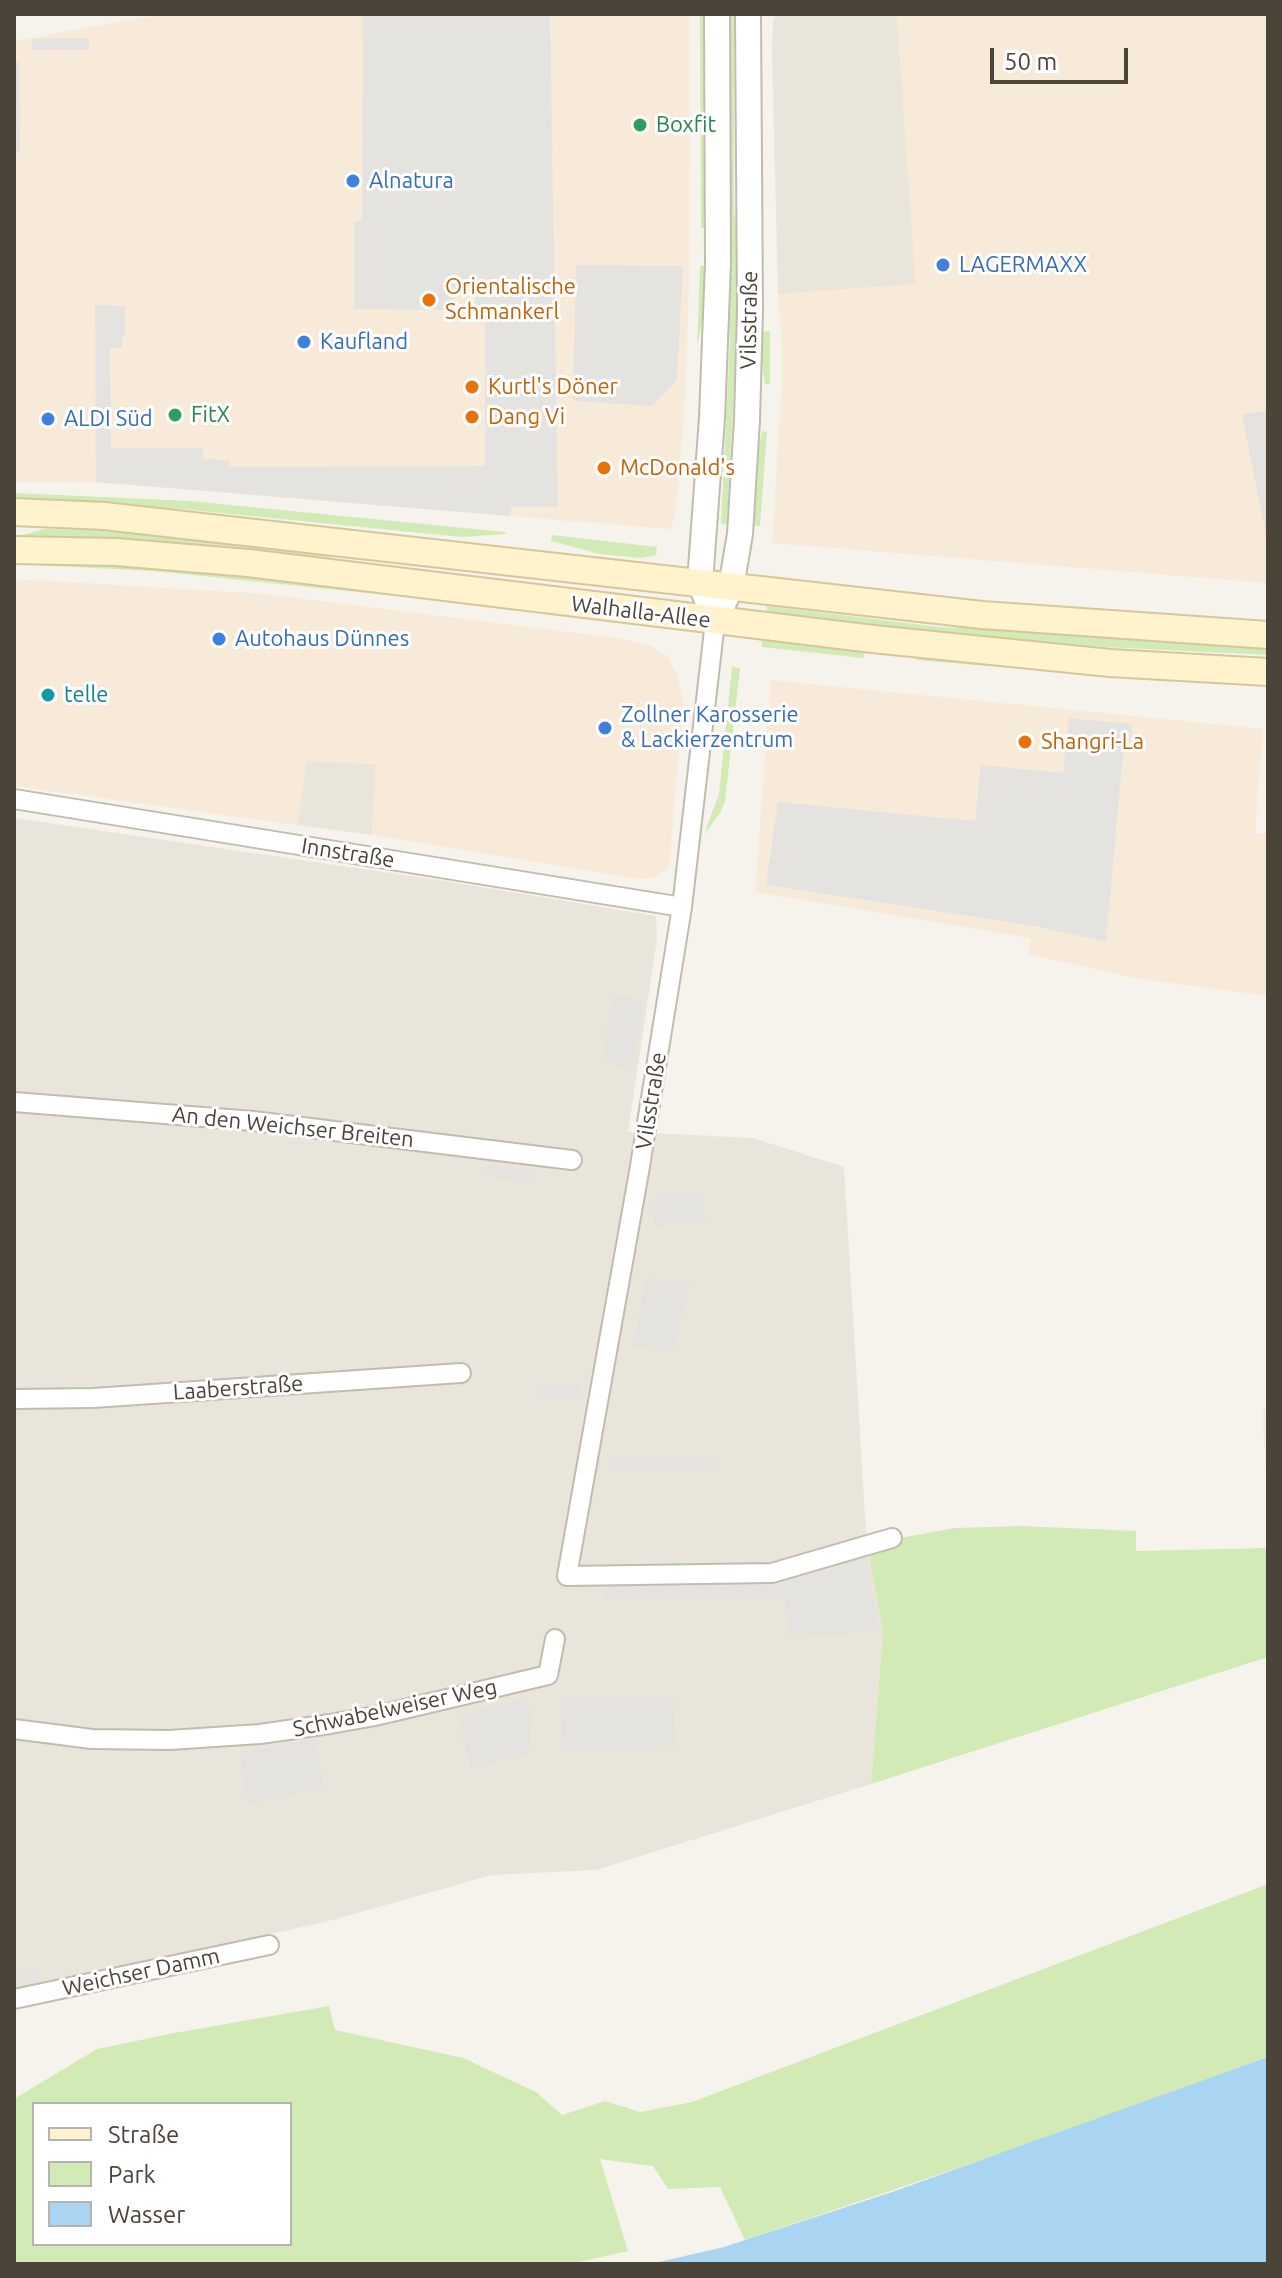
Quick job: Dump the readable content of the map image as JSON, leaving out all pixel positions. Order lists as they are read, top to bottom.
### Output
{
  "streets": {
    "main road": ["Walhalla-Allee"],
    "street": [
      "Vilsstraße",
      "Innstraße",
      "An den Weichser Breiten",
      "Laaberstraße",
      "Schwabelweiser Weg",
      "Weichser Damm"
    ]
  },
  "crossings": [
    ["Vilsstraße", "Walhalla-Allee"],
    ["Vilsstraße", "Innstraße"]
  ],
  "places": [
    "Boxfit",
    "Alnatura",
    "LAGERMAXX",
    "Orientalische Schmankerl",
    "Kaufland",
    "Kurtl's Döner",
    "FitX",
    "Dang Vi",
    "ALDI Süd",
    "McDonald's",
    "Autohaus Dünnes",
    "telle",
    "Zollner Karosserie & Lackierzentrum",
    "Shangri-La"
  ],
  "legend": ["Straße", "Park", "Wasser"],
  "scale_bar": "50 m"
}
